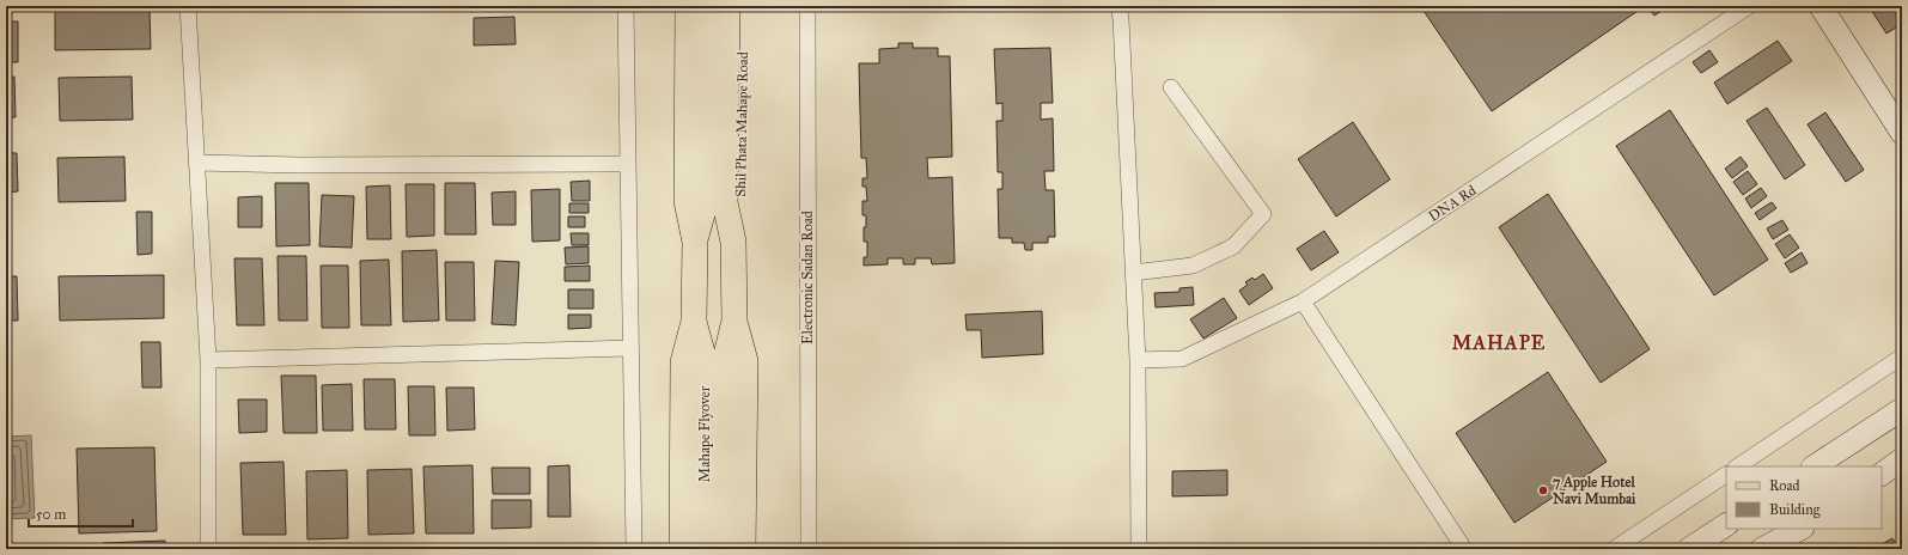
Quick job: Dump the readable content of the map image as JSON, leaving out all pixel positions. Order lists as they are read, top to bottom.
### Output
{
  "streets": {
    "main road": ["Shil Phata Mahape Road", "Mahape Flyover"],
    "street": ["DNA Rd", "Electronic Sadan Road"]
  },
  "districts": ["MAHAPE"],
  "places": ["7 Apple Hotel Navi Mumbai"],
  "legend": ["Road", "Building"],
  "scale_bar": "50 m"
}
